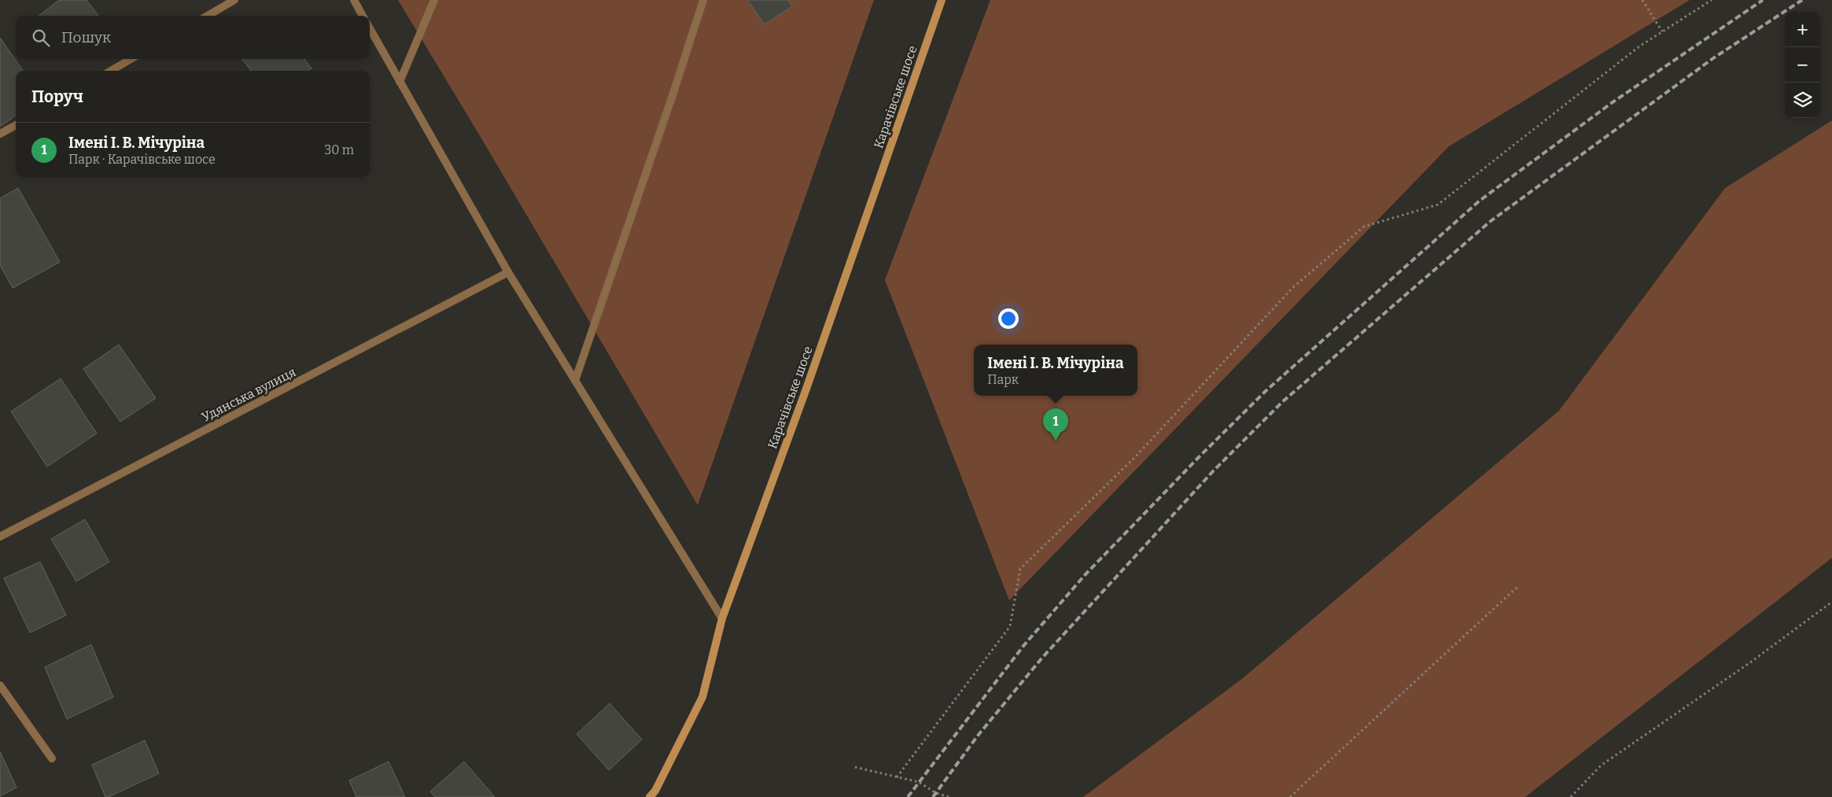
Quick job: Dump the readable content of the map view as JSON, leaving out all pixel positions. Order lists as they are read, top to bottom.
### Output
{
  "streets": {
    "main road": ["Карачівське шосе"],
    "street": ["Удянська вулиця"]
  },
  "page": {
    "map_buttons": ["+", "−"],
    "search": "Пошук",
    "heading": "Поруч",
    "list": [
      {
        "mark": "1",
        "name": "Імені І. В. Мічуріна",
        "note": "Парк · Карачівське шосе",
        "value": "30 m"
      }
    ],
    "popup": ["Імені І. В. Мічуріна", "Парк"],
    "pins": "1"
  }
}
